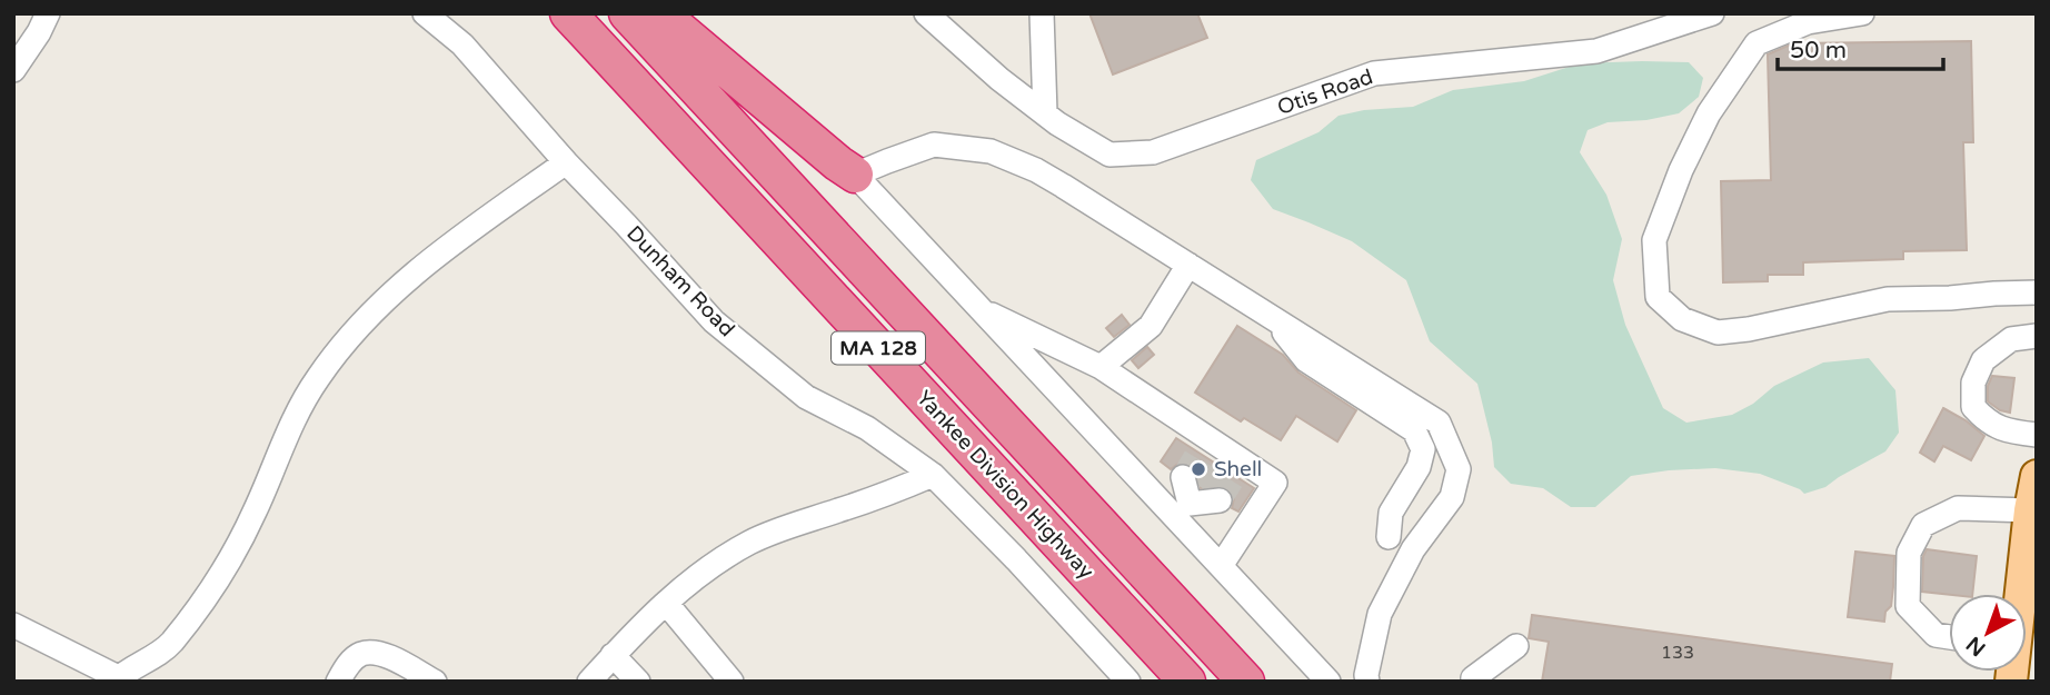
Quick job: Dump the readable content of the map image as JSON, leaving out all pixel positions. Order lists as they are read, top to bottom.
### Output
{
  "streets": {
    "highway": ["MA 128", "Yankee Division Highway"],
    "street": ["Otis Road", "Dunham Road"]
  },
  "places": ["Shell"],
  "house_numbers": ["133"],
  "scale_bar": "50 m",
  "north": "bottom left"
}
